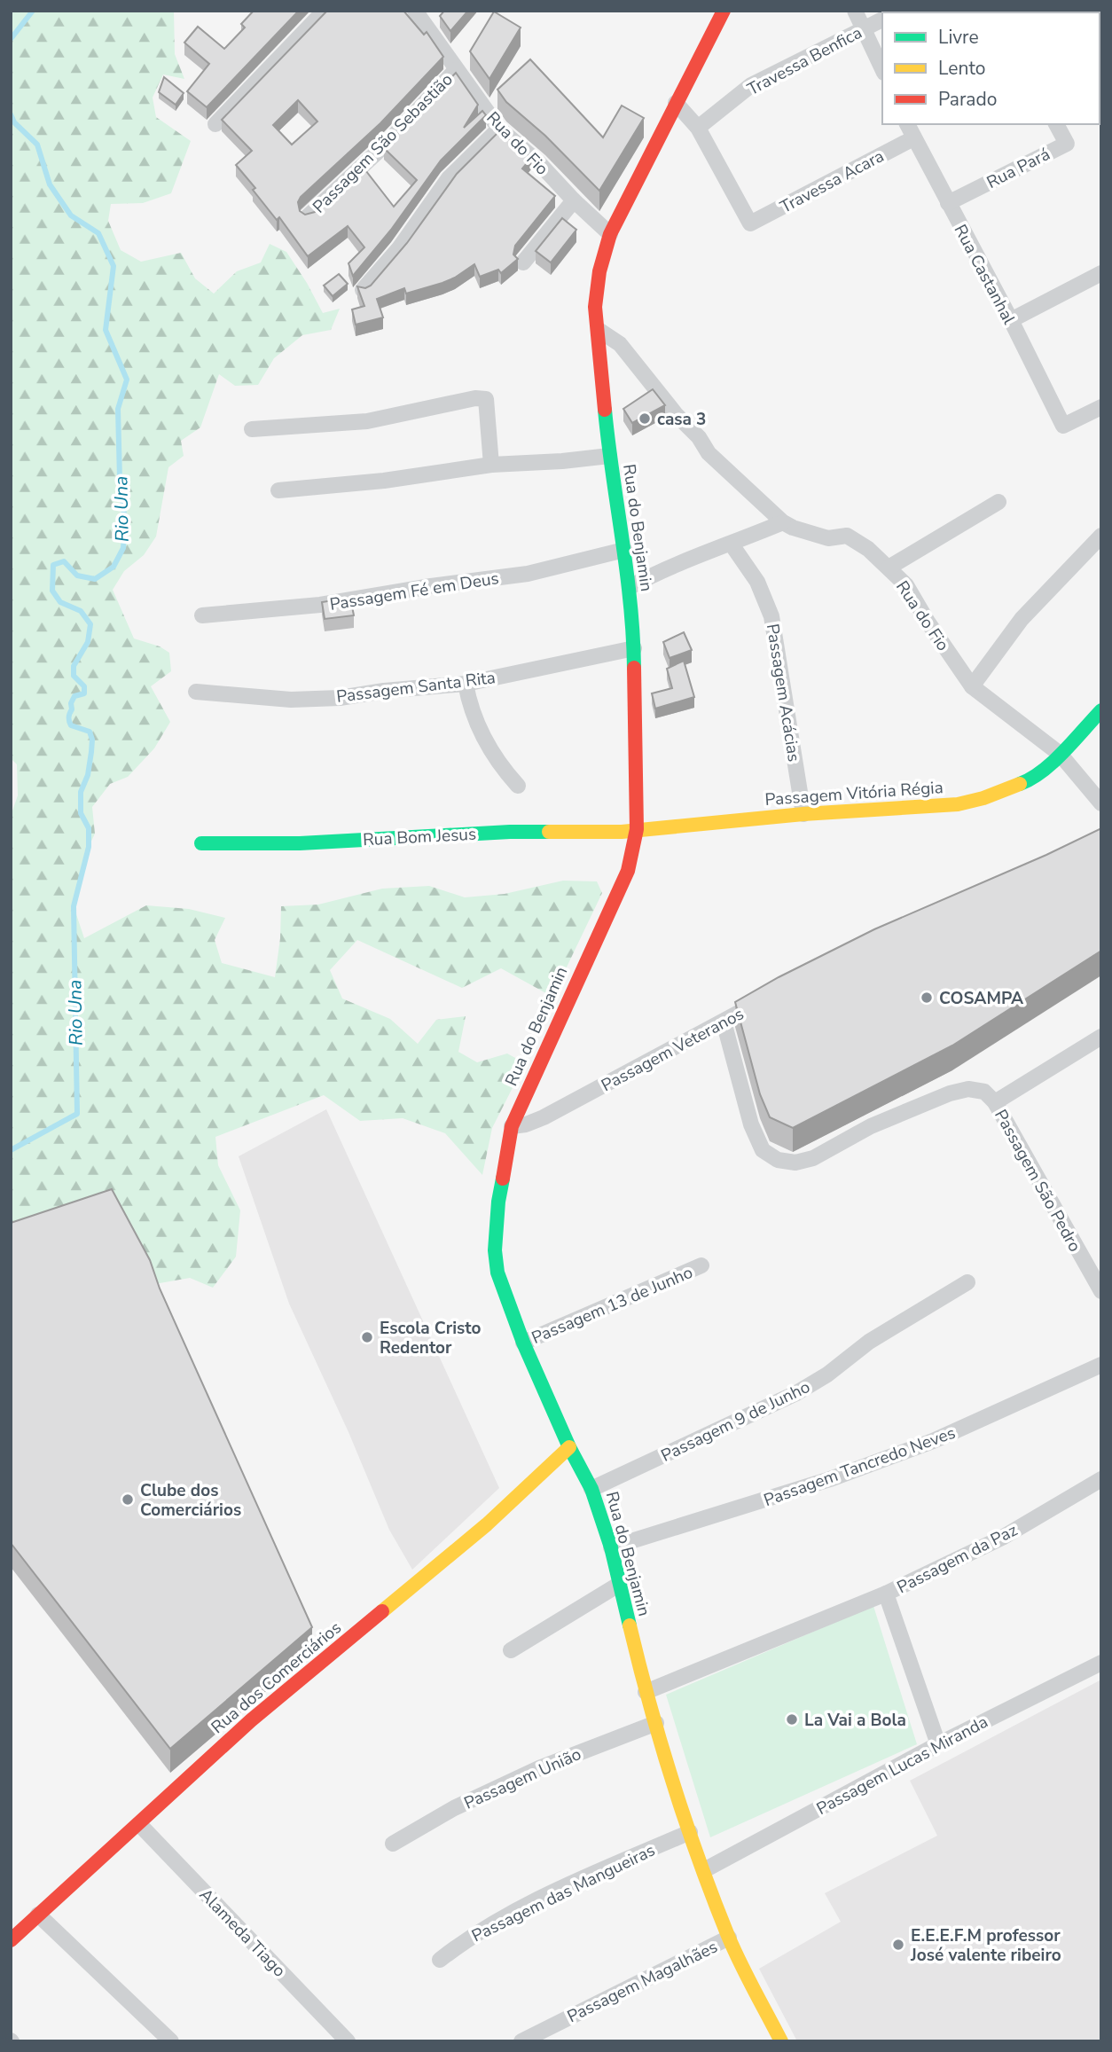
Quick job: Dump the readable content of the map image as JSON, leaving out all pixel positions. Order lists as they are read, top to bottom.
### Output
{
  "streets": {
    "main road": [
      "Rua do Benjamin",
      "Passagem Vitória Régia",
      "Rua Bom Jesus",
      "Rua dos Comerciários"
    ],
    "street": [
      "Travessa Benfica",
      "Passagem São Sebastião",
      "Rua do Fio",
      "Rua Pará",
      "Travessa Acara",
      "Rua Castanhal",
      "Passagem Fé em Deus",
      "Passagem Santa Rita",
      "Passagem Acácias",
      "Passagem Veteranos",
      "Passagem São Pedro",
      "Passagem 13 de Junho",
      "Passagem 9 de Junho",
      "Passagem Tancredo Neves",
      "Passagem da Paz",
      "Passagem Lucas Miranda",
      "Passagem União",
      "Passagem das Mangueiras",
      "Alameda Tiago",
      "Passagem Magalhães"
    ]
  },
  "crossings": [
    ["Travessa Benfica", "Travessa Acara"],
    ["Passagem São Sebastião", "Rua do Fio"],
    ["Rua do Fio", "Rua do Benjamin"],
    ["Rua do Fio", "Passagem Vitória Régia"],
    ["Rua Pará", "Rua Castanhal"],
    ["Travessa Acara", "Rua Castanhal"],
    ["Rua do Benjamin", "Passagem Fé em Deus"],
    ["Rua do Benjamin", "Passagem Santa Rita"],
    ["Rua do Benjamin", "Passagem Vitória Régia"],
    ["Rua do Benjamin", "Rua Bom Jesus"],
    ["Rua do Benjamin", "Passagem Veteranos"],
    ["Rua do Benjamin", "Passagem 13 de Junho"],
    ["Rua do Benjamin", "Passagem 9 de Junho"],
    ["Rua do Benjamin", "Passagem Tancredo Neves"],
    ["Rua do Benjamin", "Rua dos Comerciários"],
    ["Rua do Benjamin", "Passagem Lucas Miranda"],
    ["Rua do Benjamin", "Passagem União"],
    ["Rua do Benjamin", "Passagem das Mangueiras"],
    ["Rua do Benjamin", "Passagem Magalhães"],
    ["Passagem Acácias", "Passagem Vitória Régia"],
    ["Passagem Vitória Régia", "Rua Bom Jesus"],
    ["Passagem da Paz", "Passagem Lucas Miranda"],
    ["Rua dos Comerciários", "Alameda Tiago"]
  ],
  "water": ["Rio Una"],
  "places": [
    "casa 3",
    "COSAMPA",
    "Escola Cristo Redentor",
    "Clube dos Comerciários",
    "La Vai a Bola",
    "E.E.E.F.M professor José valente ribeiro"
  ],
  "legend": ["Livre", "Lento", "Parado"]
}
